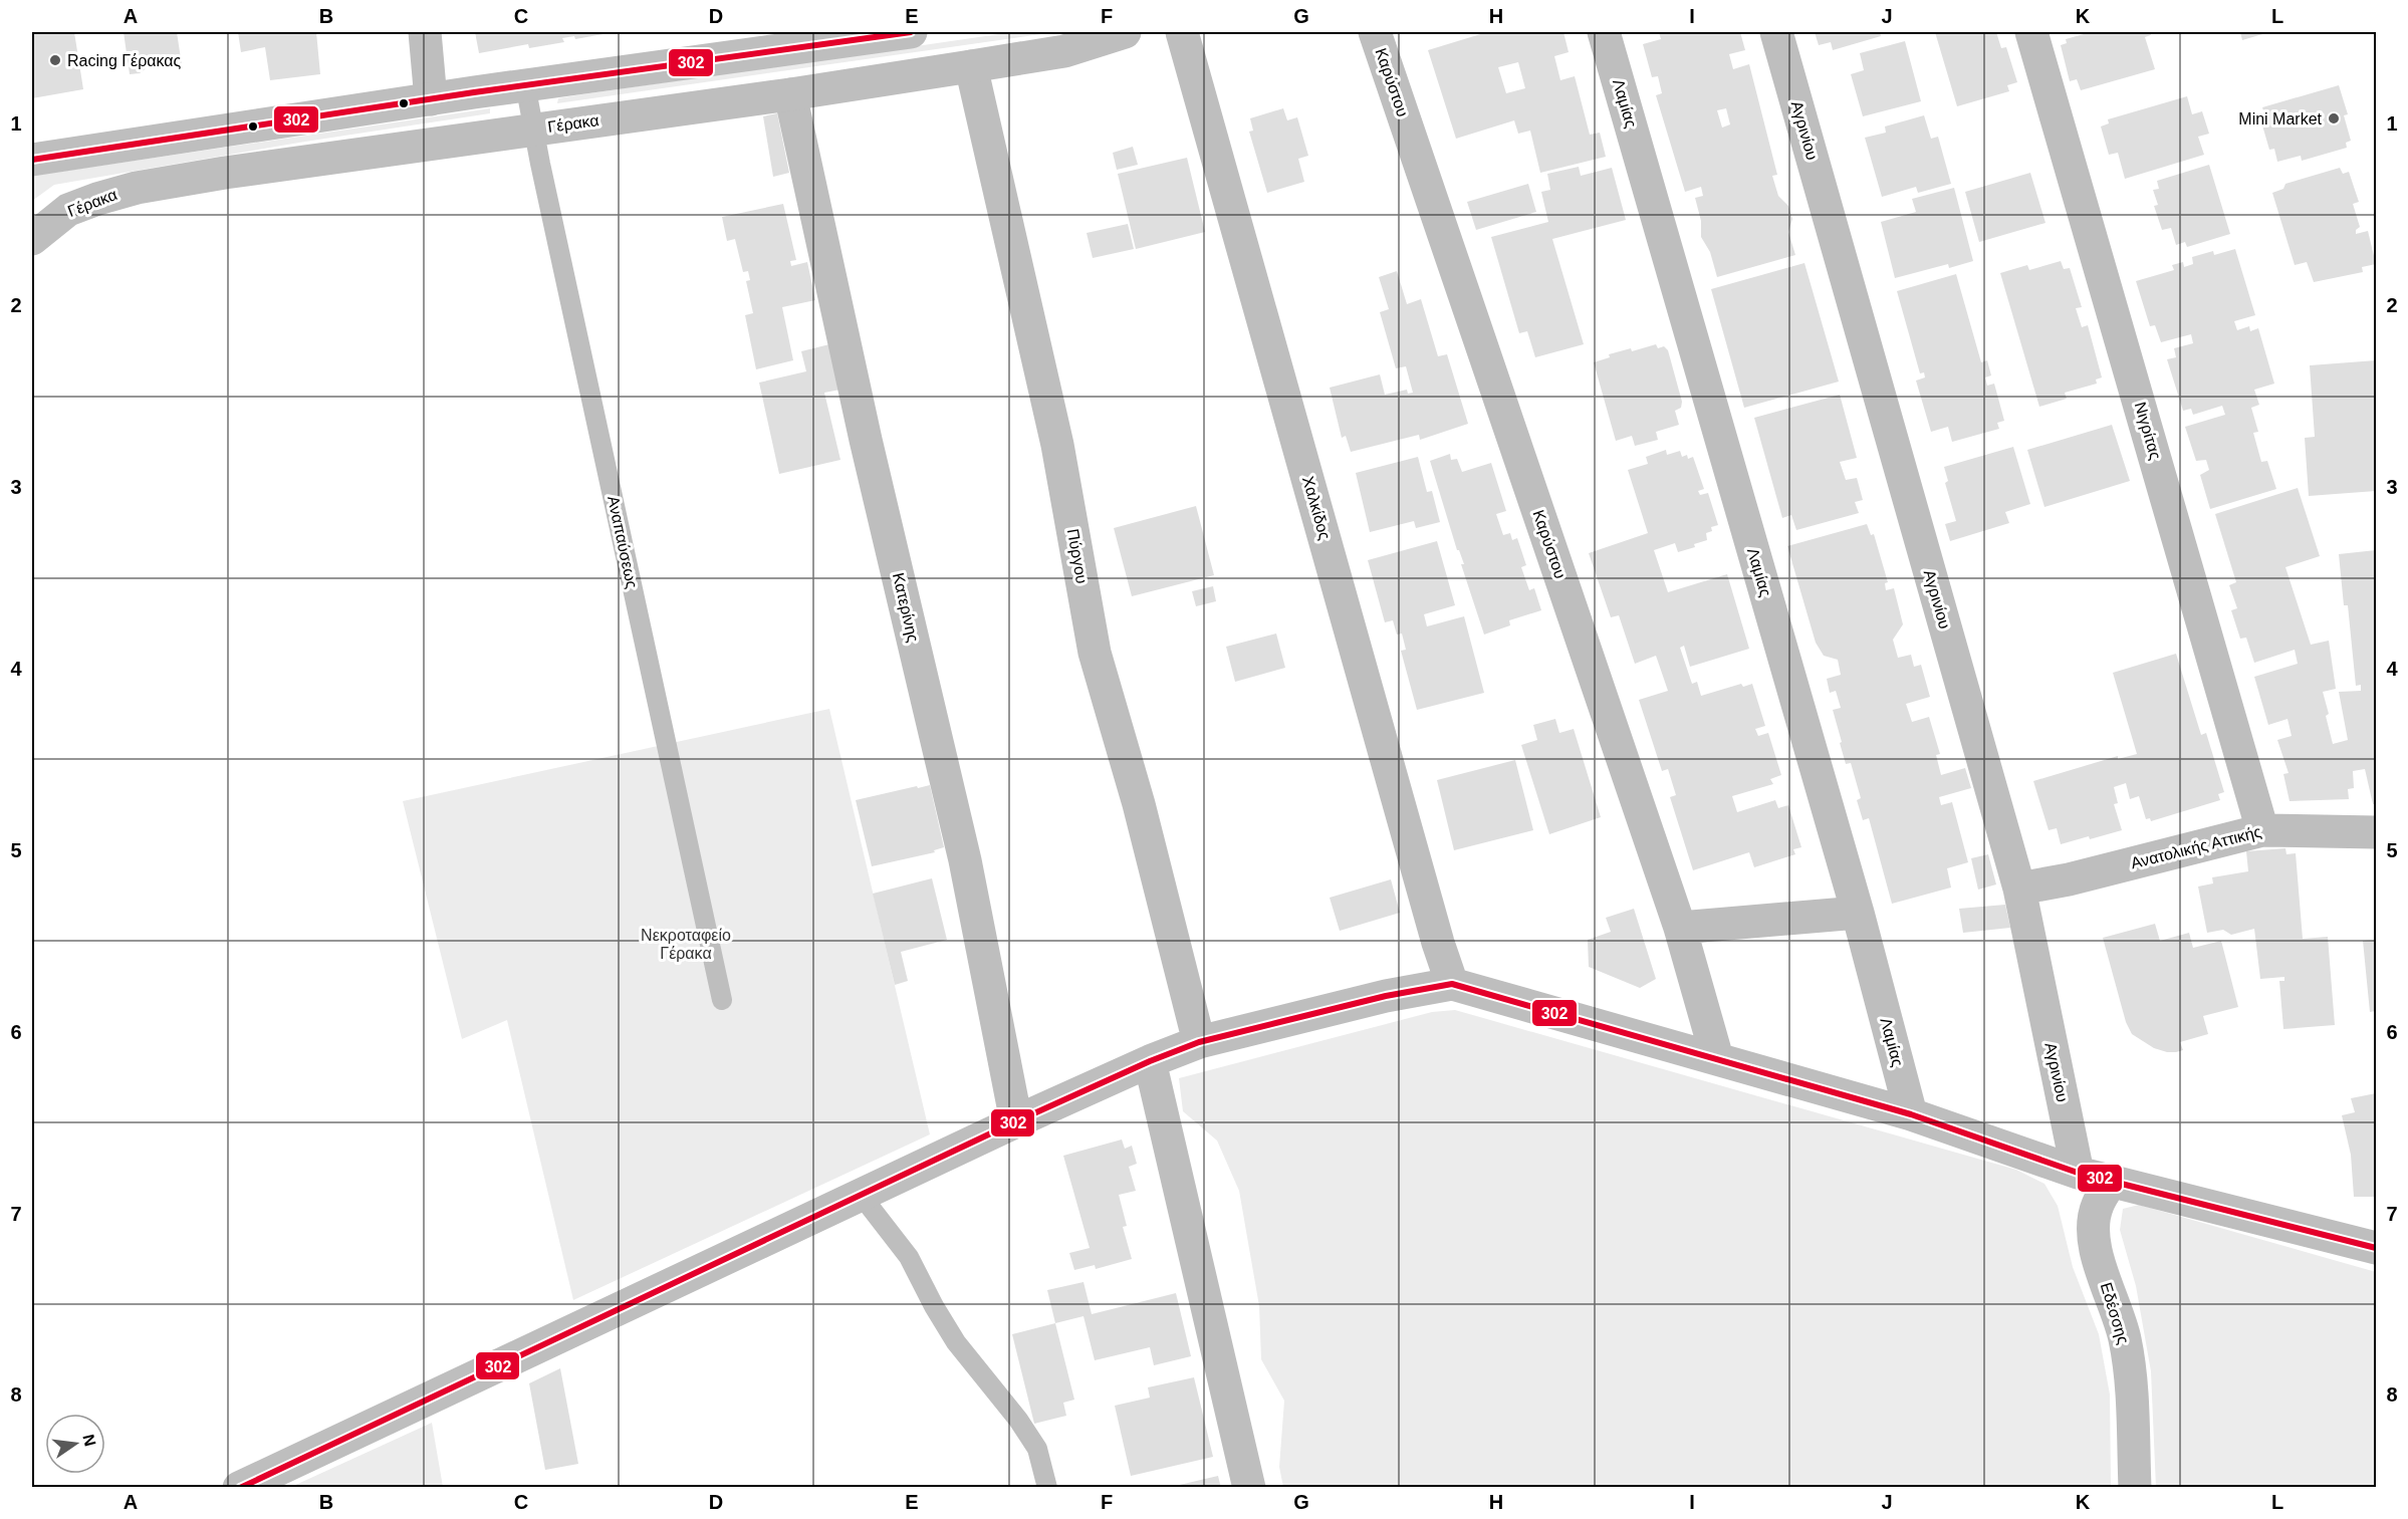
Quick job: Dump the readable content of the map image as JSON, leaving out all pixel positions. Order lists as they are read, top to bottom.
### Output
{
  "streets": {
    "street": [
      "Καρύστου",
      "Λαμίας",
      "Γέρακα",
      "Αγρινίου",
      "Νιγρίτας",
      "Χαλκίδος",
      "Πύργου",
      "Κατερίνης",
      "Ανατολικής Αττικής",
      "Εδέσσης"
    ],
    "lane": ["Αναπαύσεως"]
  },
  "crossings": [
    ["Γέρακα", "Αναπαύσεως"],
    ["Γέρακα", "Πύργου"],
    ["Γέρακα", "Κατερίνης"],
    ["Αγρινίου", "Ανατολικής Αττικής"],
    ["Νιγρίτας", "Ανατολικής Αττικής"]
  ],
  "parks": ["Νεκροταφείο Γέρακα"],
  "places": ["Racing Γέρακας", "Mini Market"],
  "lines": ["transit line 302"],
  "north": "right",
  "grid": {
    "columns": [
      "A",
      "B",
      "C",
      "D",
      "E",
      "F",
      "G",
      "H",
      "I",
      "J",
      "K",
      "L"
    ],
    "rows": [
      "1",
      "2",
      "3",
      "4",
      "5",
      "6",
      "7",
      "8"
    ]
  }
}
